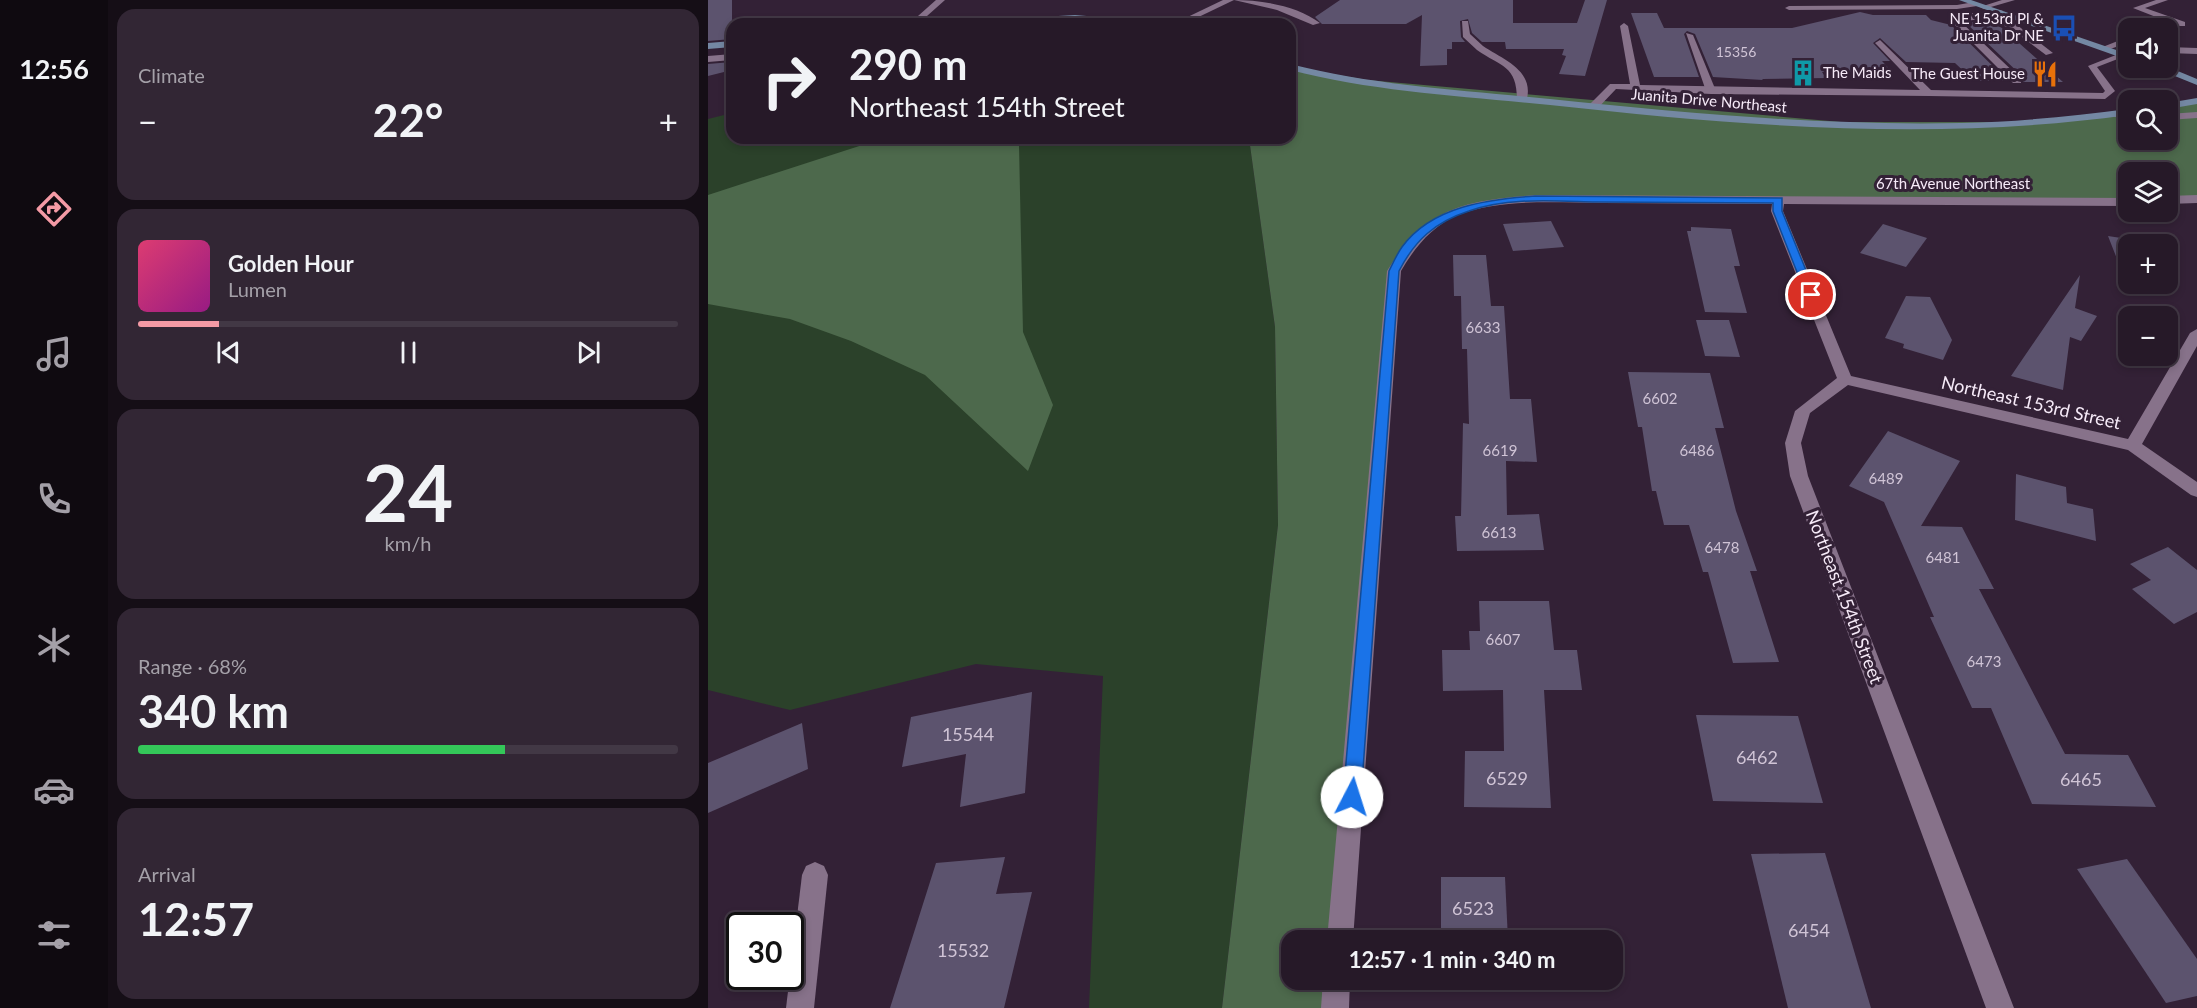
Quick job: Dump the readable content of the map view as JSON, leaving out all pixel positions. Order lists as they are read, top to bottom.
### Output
{
  "streets": {
    "main road": ["Juanita Drive Northeast"],
    "street": ["67th Avenue Northeast", "Northeast 153rd Street", "Northeast 154th Street"]
  },
  "crossings": [
    ["Northeast 153rd Street", "Northeast 154th Street"]
  ],
  "places": {
    "bus stop": ["NE 153rd Pl & Juanita Dr NE"],
    "building": ["The Maids"],
    "restaurant": ["The Guest House"]
  },
  "house_numbers": [
    "15356",
    "6633",
    "6602",
    "6619",
    "6486",
    "6489",
    "6613",
    "6478",
    "6481",
    "6607",
    "6473",
    "15544",
    "6462",
    "6529",
    "6465",
    "6523",
    "6454",
    "15532"
  ],
  "page": {
    "tabs": "12:56",
    "tile": [
      "Climate",
      ["24", "km/h"],
      ["Range · 68%", "340 km"],
      ["Arrival", "12:57"]
    ],
    "map_buttons": ["+", "−"],
    "turn": ["290 m", "Northeast 154th Street"],
    "heat": ["−", "22°", "+"],
    "song": ["Golden Hour", "Lumen"],
    "limit": "30",
    "trip": "12:57 · 1 min · 340 m"
  }
}
